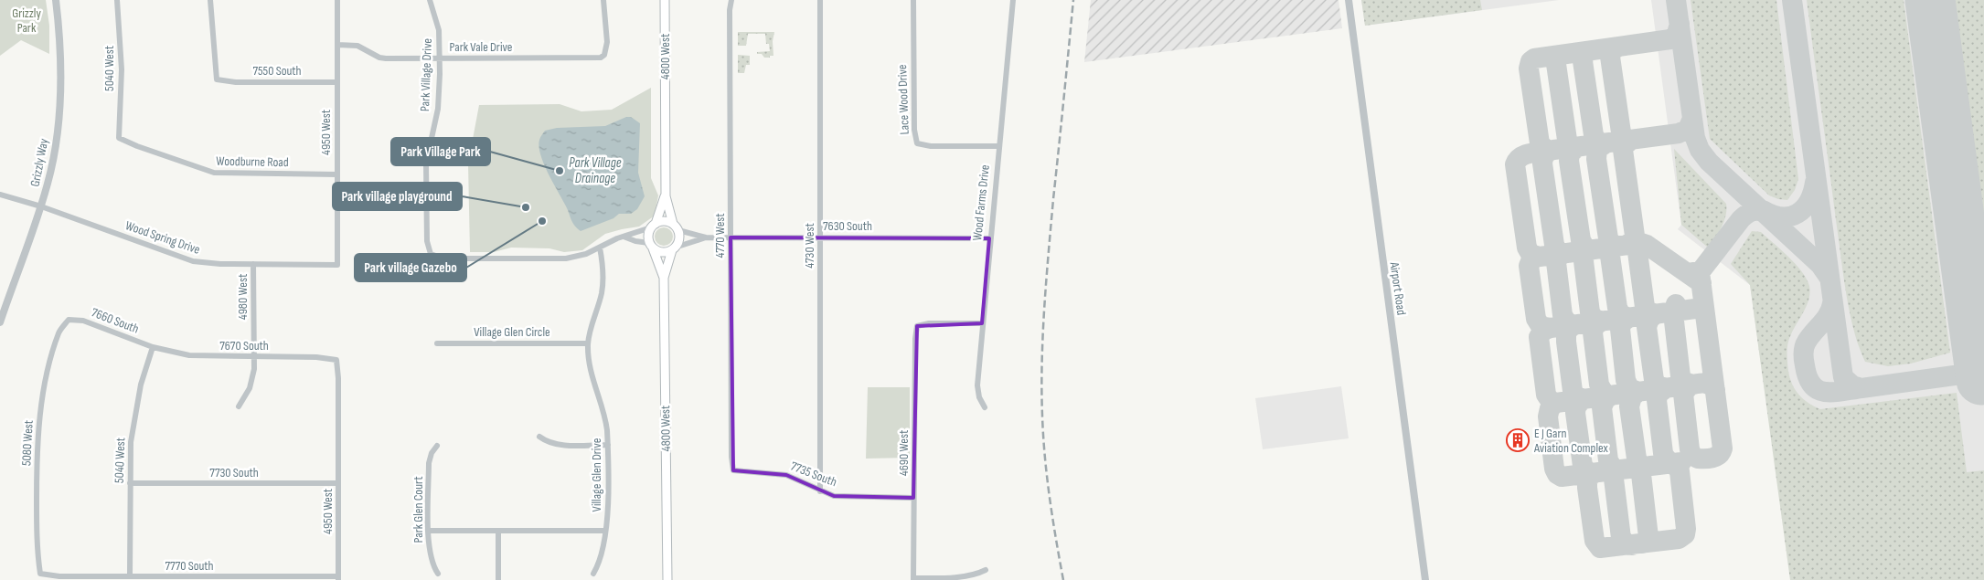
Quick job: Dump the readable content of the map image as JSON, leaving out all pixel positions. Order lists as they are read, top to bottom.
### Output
{
  "streets": {
    "main road": ["4800 West"],
    "street": [
      "Park Vale Drive",
      "5040 West",
      "7550 South",
      "Park Village Drive",
      "Lace Wood Drive",
      "4950 West",
      "Woodburne Road",
      "Grizzly Way",
      "Wood Farms Drive",
      "7630 South",
      "4770 West",
      "Wood Spring Drive",
      "4730 West",
      "Airport Road",
      "4980 West",
      "7660 South",
      "Village Glen Circle",
      "7670 South",
      "5080 West",
      "4690 West",
      "7730 South",
      "7735 South",
      "Village Glen Drive",
      "Park Glen Court",
      "7770 South"
    ]
  },
  "crossings": [
    ["Park Vale Drive", "Park Village Drive"],
    ["Park Vale Drive", "4950 West"],
    ["4800 West", "Park Village Drive"],
    ["4800 West", "7630 South"],
    ["5040 West", "Woodburne Road"],
    ["5040 West", "7660 South"],
    ["5040 West", "7670 South"],
    ["5040 West", "7730 South"],
    ["5040 West", "7770 South"],
    ["7550 South", "4950 West"],
    ["Park Village Drive", "7630 South"],
    ["Park Village Drive", "Village Glen Drive"],
    ["Lace Wood Drive", "Wood Farms Drive"],
    ["4950 West", "Woodburne Road"],
    ["4950 West", "Wood Spring Drive"],
    ["4950 West", "7670 South"],
    ["4950 West", "7730 South"],
    ["4950 West", "7770 South"],
    ["Grizzly Way", "Wood Spring Drive"],
    ["Wood Farms Drive", "7630 South"],
    ["Wood Farms Drive", "4690 West"],
    ["7630 South", "4770 West"],
    ["7630 South", "4730 West"],
    ["4770 West", "7735 South"],
    ["Wood Spring Drive", "4980 West"],
    ["4730 West", "7735 South"],
    ["4980 West", "7670 South"],
    ["7660 South", "7670 South"],
    ["7660 South", "5080 West"],
    ["Village Glen Circle", "Village Glen Drive"],
    ["5080 West", "7770 South"],
    ["4690 West", "7735 South"]
  ],
  "water": ["Park Village Drainage"],
  "parks": ["Grizzly Park"],
  "places": {
    "other": ["Park Village Park", "Park village playground", "Park village Gazebo"],
    "building": ["E J Garn Aviation Complex"]
  }
}
